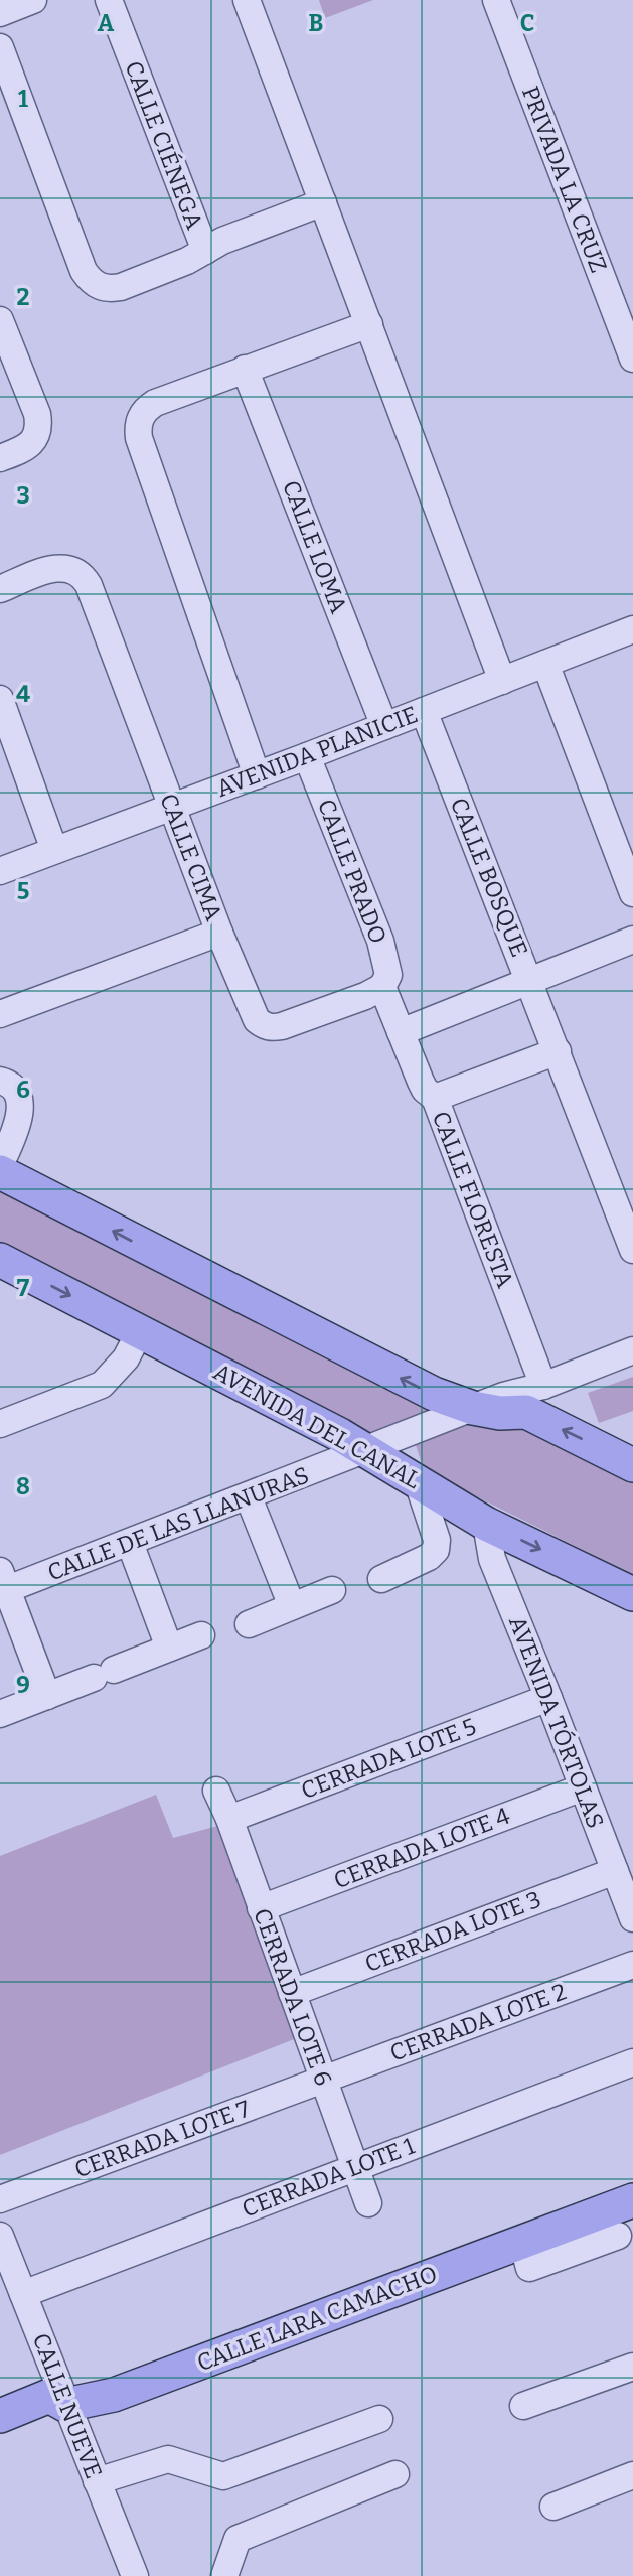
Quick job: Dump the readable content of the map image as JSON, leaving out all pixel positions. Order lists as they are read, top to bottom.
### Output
{
  "streets": {
    "main road": ["AVENIDA DEL CANAL", "CALLE LARA CAMACHO"],
    "street": [
      "CALLE CIÉNEGA",
      "PRIVADA LA CRUZ",
      "CALLE LOMA",
      "AVENIDA PLANICIE",
      "CALLE CIMA",
      "CALLE PRADO",
      "CALLE BOSQUE",
      "CALLE FLORESTA",
      "CALLE DE LAS LLANURAS",
      "AVENIDA TÓRTOLAS",
      "CERRADA LOTE 5",
      "CERRADA LOTE 4",
      "CERRADA LOTE 3",
      "CERRADA LOTE 6",
      "CERRADA LOTE 2",
      "CERRADA LOTE 7",
      "CERRADA LOTE 1",
      "CALLE NUEVE"
    ]
  },
  "crossings": [
    ["CALLE LOMA", "AVENIDA PLANICIE"],
    ["AVENIDA PLANICIE", "CALLE CIMA"],
    ["AVENIDA PLANICIE", "CALLE PRADO"],
    ["AVENIDA PLANICIE", "CALLE BOSQUE"],
    ["CALLE CIMA", "CALLE PRADO"],
    ["CALLE FLORESTA", "CALLE DE LAS LLANURAS"],
    ["AVENIDA DEL CANAL", "CALLE DE LAS LLANURAS"],
    ["AVENIDA DEL CANAL", "AVENIDA TÓRTOLAS"],
    ["AVENIDA TÓRTOLAS", "CERRADA LOTE 5"],
    ["AVENIDA TÓRTOLAS", "CERRADA LOTE 4"],
    ["AVENIDA TÓRTOLAS", "CERRADA LOTE 3"],
    ["CERRADA LOTE 5", "CERRADA LOTE 6"],
    ["CERRADA LOTE 4", "CERRADA LOTE 6"],
    ["CERRADA LOTE 3", "CERRADA LOTE 6"],
    ["CERRADA LOTE 6", "CERRADA LOTE 2"],
    ["CERRADA LOTE 6", "CERRADA LOTE 7"],
    ["CERRADA LOTE 6", "CERRADA LOTE 1"],
    ["CERRADA LOTE 2", "CERRADA LOTE 7"],
    ["CERRADA LOTE 1", "CALLE NUEVE"],
    ["CALLE LARA CAMACHO", "CALLE NUEVE"]
  ],
  "grid": {
    "columns": ["A", "B", "C"],
    "rows": [
      "1",
      "2",
      "3",
      "4",
      "5",
      "6",
      "7",
      "8",
      "9"
    ]
  }
}
